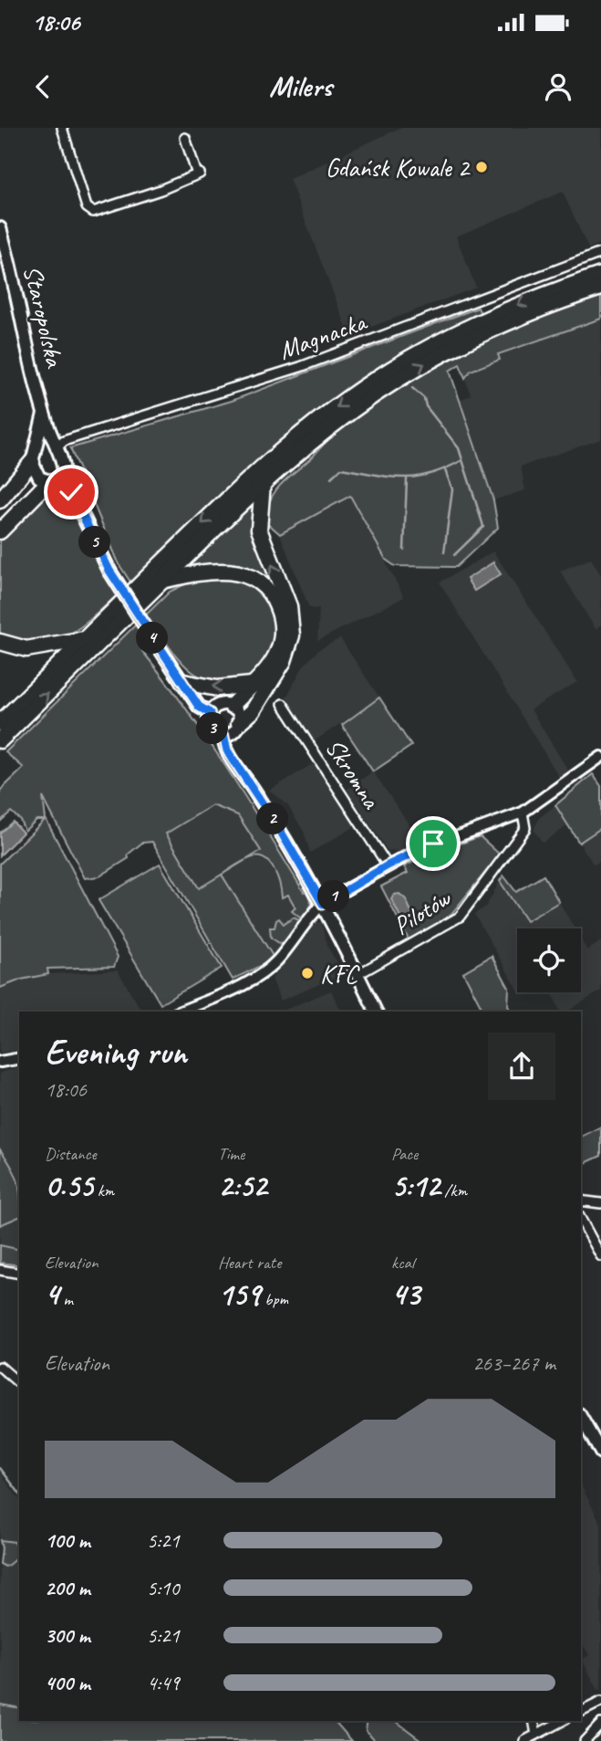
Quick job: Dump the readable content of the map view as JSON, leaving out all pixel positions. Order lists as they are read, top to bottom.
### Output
{
  "streets": {
    "main road": ["Staropolska"],
    "street": ["Magnacka", "Skromna", "Pilotów"]
  },
  "crossings": [
    ["Staropolska", "Magnacka"]
  ],
  "places": ["Gdańsk Kowale 2", "KFC"],
  "page": {
    "status": "18:06",
    "header": "Milers",
    "pins": [
      "5",
      "4",
      "3",
      "2",
      "1"
    ],
    "heading": ["Evening run", "18:06"],
    "stats": [
      ["Distance", "0.55 km"],
      ["Time", "2:52"],
      ["Pace", "5:12 /km"],
      ["Elevation", "4 m"],
      ["Heart rate", "159 bpm"],
      ["kcal", "43"]
    ],
    "chart": ["Elevation", "263–267 m"],
    "list": [
      {
        "name": "100 m",
        "note": "5:21"
      },
      {
        "name": "200 m",
        "note": "5:10"
      },
      {
        "name": "300 m",
        "note": "5:21"
      },
      {
        "name": "400 m",
        "note": "4:49"
      }
    ]
  }
}
